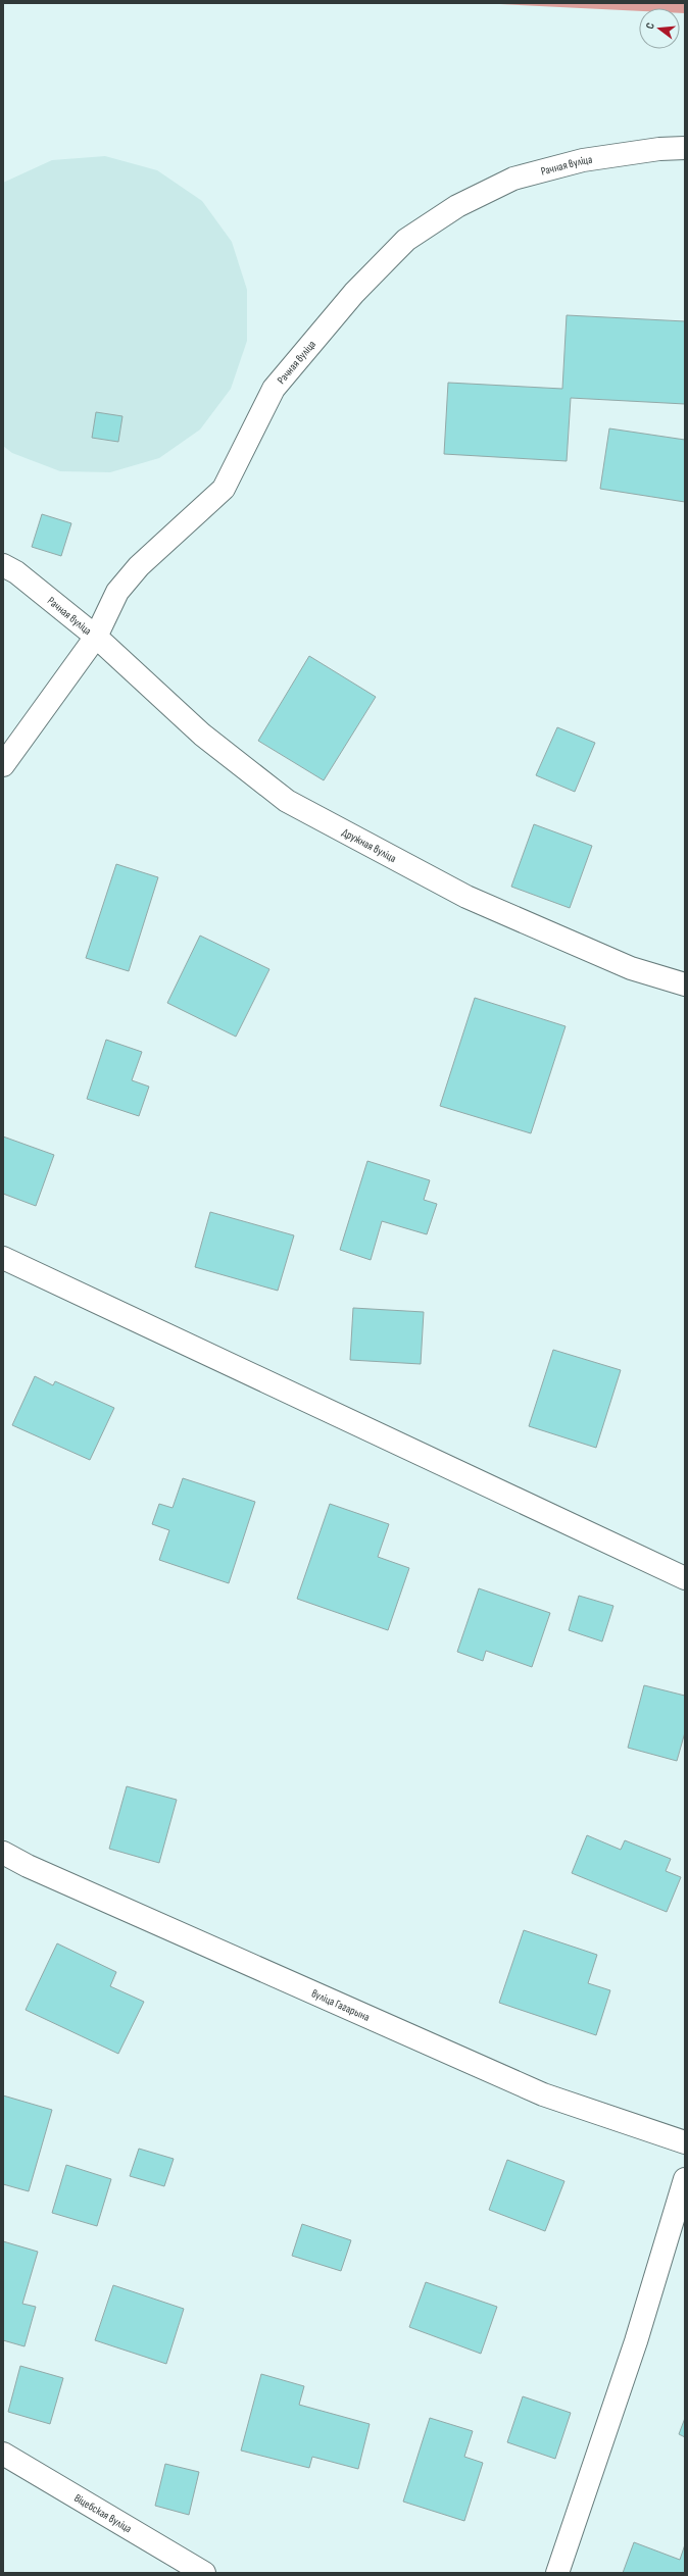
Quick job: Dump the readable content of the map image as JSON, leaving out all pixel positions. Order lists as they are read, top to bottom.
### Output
{
  "streets": {
    "street": [
      "Рачная вуліца",
      "Дружная вуліца",
      "вуліца Гагарына",
      "Віцебская вуліца"
    ]
  },
  "crossings": [
    ["Рачная вуліца", "Дружная вуліца"]
  ],
  "north": "left"
}
